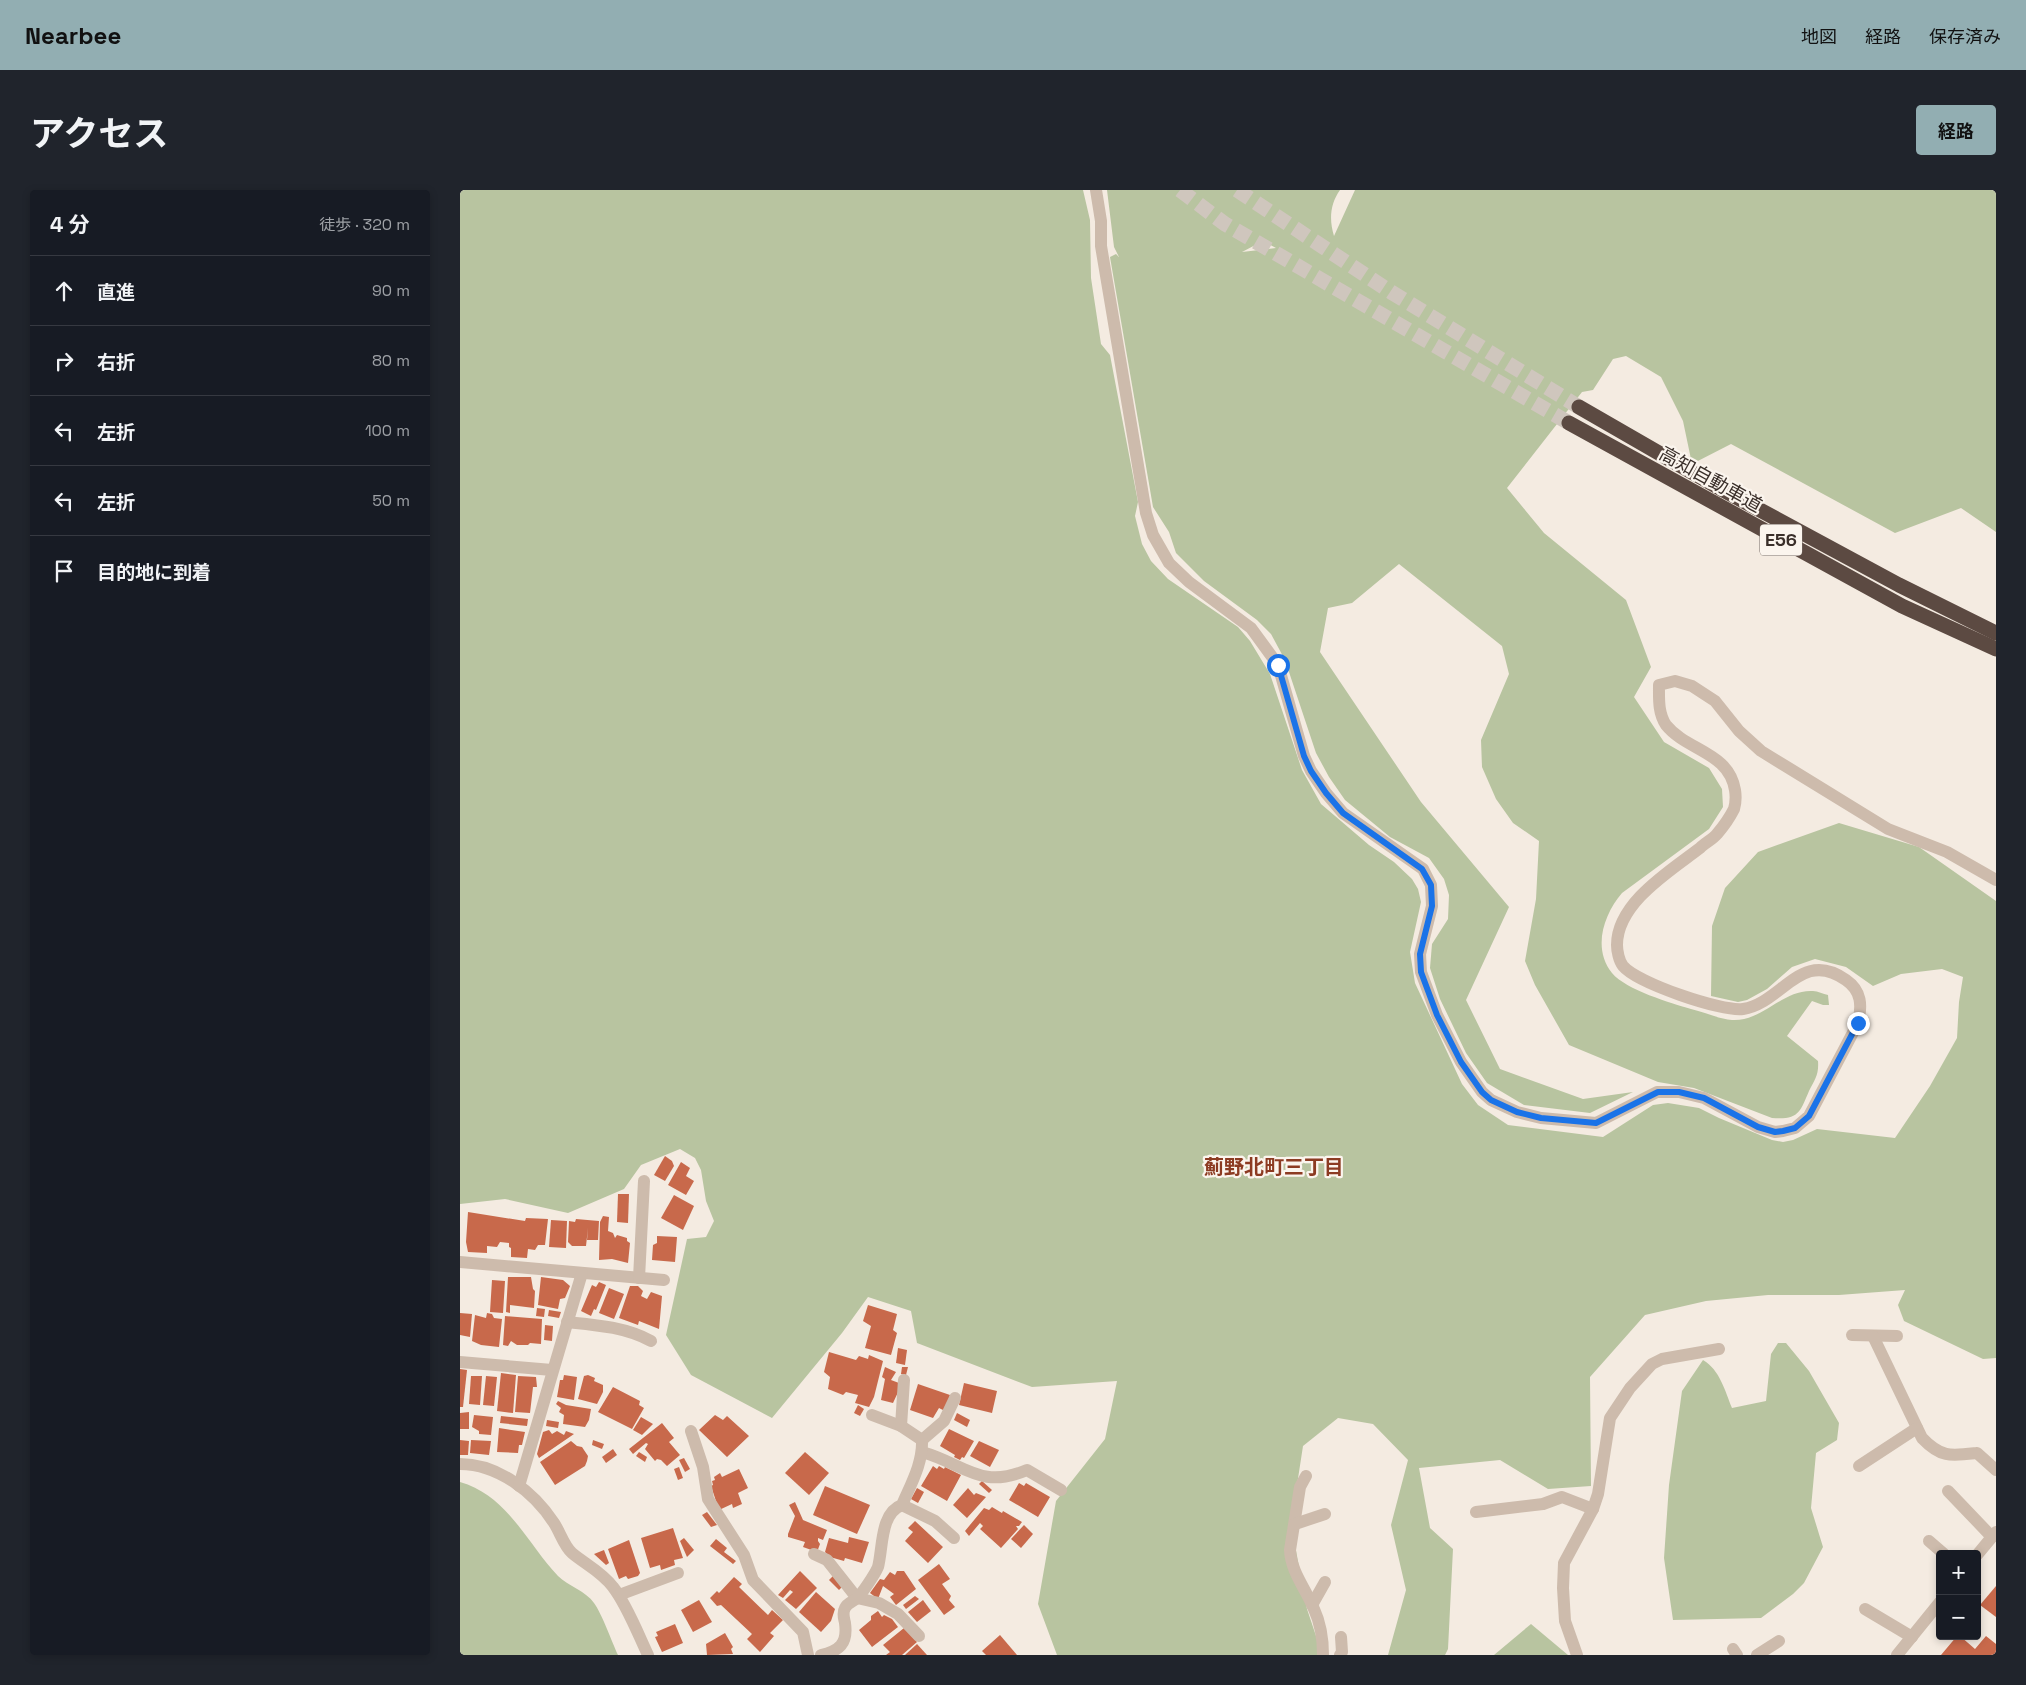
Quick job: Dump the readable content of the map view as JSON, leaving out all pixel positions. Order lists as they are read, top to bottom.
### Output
{
  "streets": {
    "highway": ["高知自動車道", "E56"]
  },
  "districts": ["薊野北町三丁目"],
  "page": {
    "header": "Nearbee",
    "nav": ["地図", "経路", "保存済み"],
    "title": "アクセス",
    "buttons": "経路",
    "heading": ["4 分", "徒歩 · 320 m"],
    "list": [
      ["直進", "90 m"],
      ["右折", "80 m"],
      ["左折", "100 m"],
      ["左折", "50 m"],
      "目的地に到着"
    ],
    "map_buttons": ["+", "−"]
  }
}
